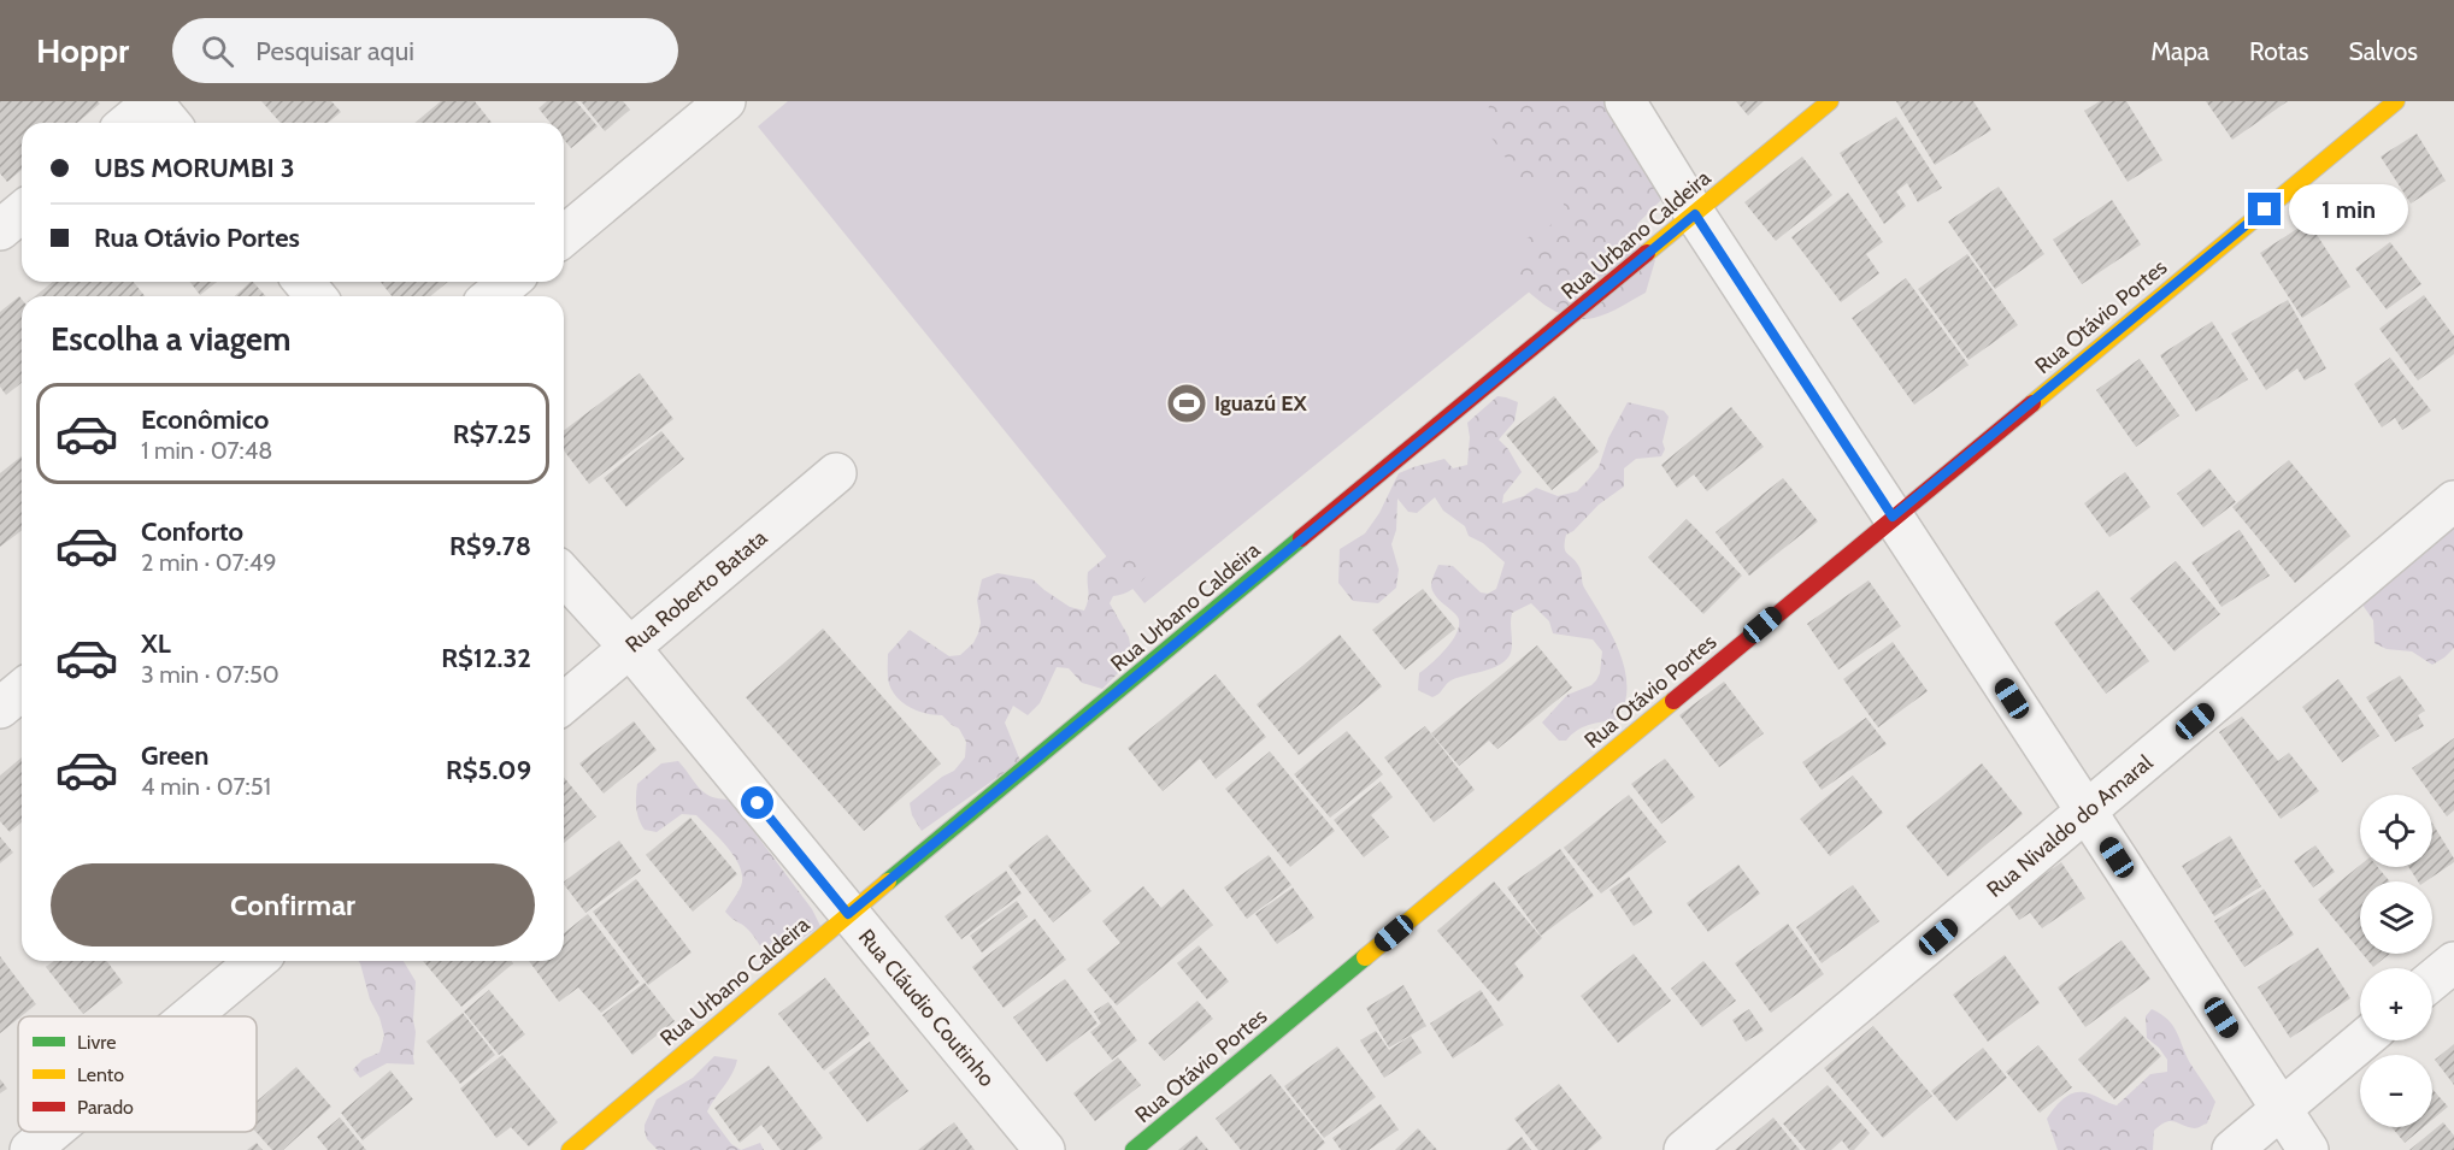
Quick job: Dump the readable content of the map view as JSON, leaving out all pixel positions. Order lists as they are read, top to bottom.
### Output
{
  "streets": {
    "street": [
      "Rua Urbano Caldeira",
      "Rua Otávio Portes",
      "Rua Roberto Batata",
      "Rua Nivaldo do Amaral",
      "Rua Cláudio Coutinho"
    ]
  },
  "crossings": [
    ["Rua Urbano Caldeira", "Rua Cláudio Coutinho"],
    ["Rua Roberto Batata", "Rua Cláudio Coutinho"]
  ],
  "places": {
    "sports": ["Iguazú EX"]
  },
  "legend": ["Livre", "Lento", "Parado"],
  "page": {
    "header": "Hoppr",
    "search": "Pesquisar aqui",
    "nav": ["Mapa", "Rotas", "Salvos"],
    "banner": ["UBS MORUMBI 3", "Rua Otávio Portes"],
    "bubble": "1 min",
    "heading": "Escolha a viagem",
    "list": [
      {
        "name": "Econômico",
        "note": "1 min · 07:48",
        "value": "R$7.25"
      },
      {
        "name": "Conforto",
        "note": "2 min · 07:49",
        "value": "R$9.78"
      },
      {
        "name": "XL",
        "note": "3 min · 07:50",
        "value": "R$12.32"
      },
      {
        "name": "Green",
        "note": "4 min · 07:51",
        "value": "R$5.09"
      }
    ],
    "map_buttons": ["+", "−"],
    "buttons": "Confirmar"
  }
}
